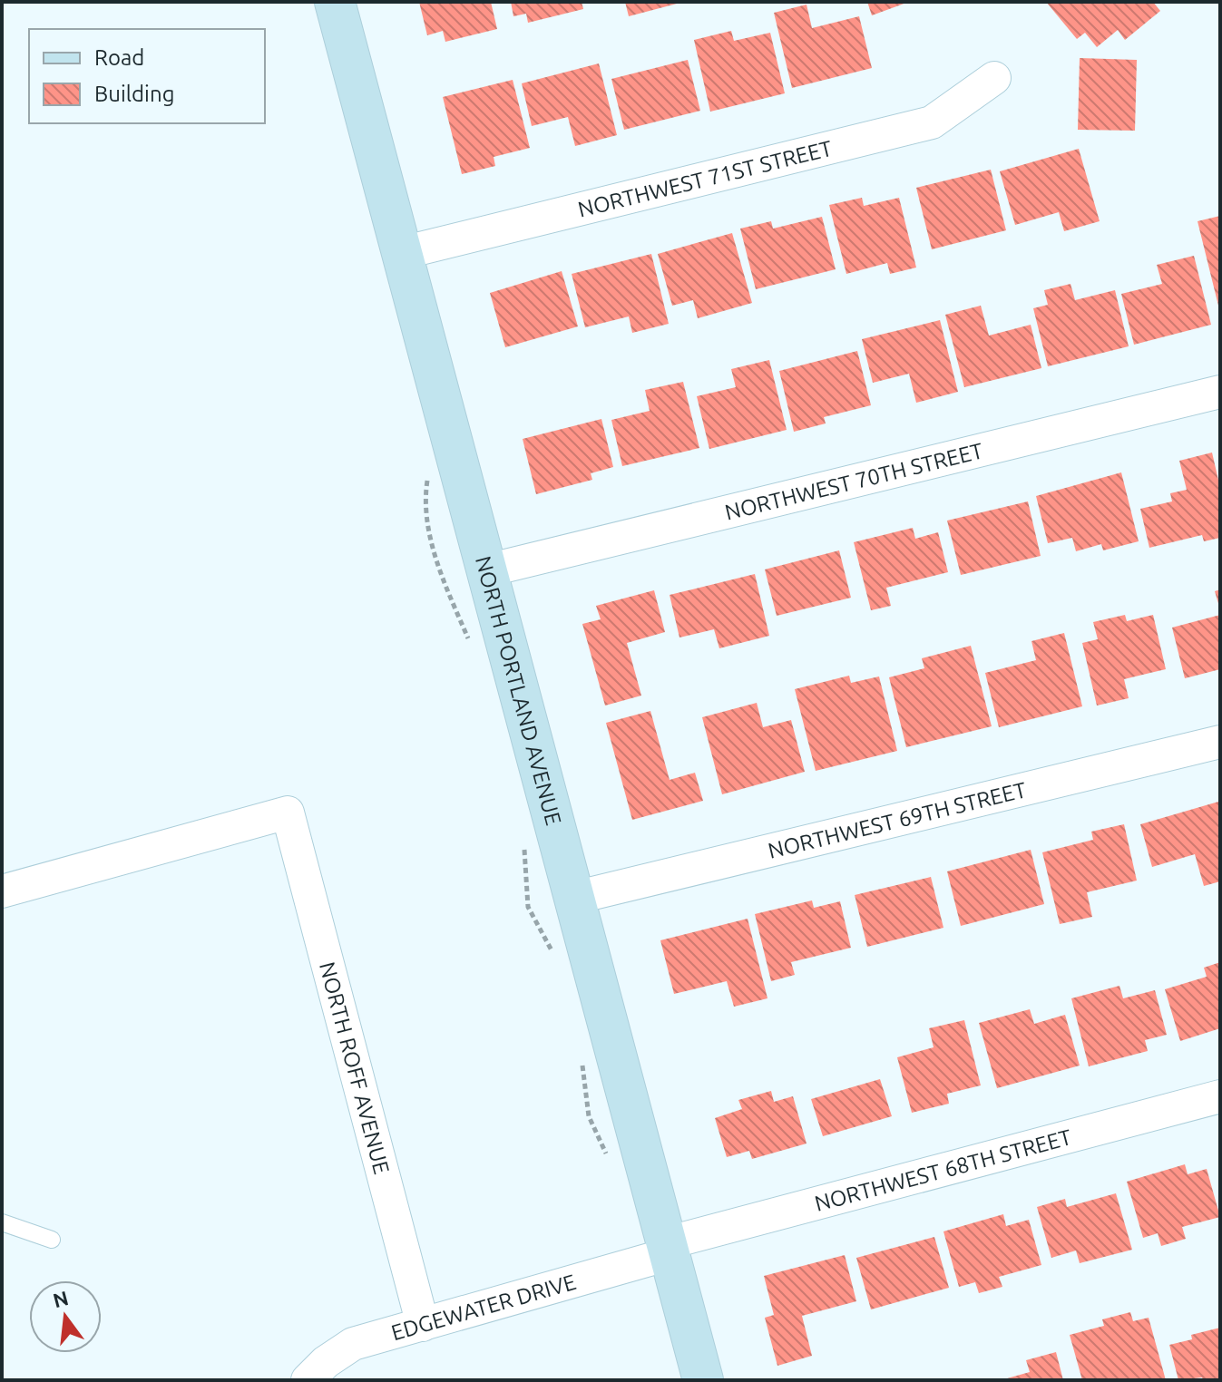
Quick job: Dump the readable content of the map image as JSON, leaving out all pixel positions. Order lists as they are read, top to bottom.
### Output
{
  "streets": {
    "street": [
      "NORTHWEST 71ST STREET",
      "NORTHWEST 70TH STREET",
      "NORTH PORTLAND AVENUE",
      "NORTHWEST 69TH STREET",
      "NORTH ROFF AVENUE",
      "NORTHWEST 68TH STREET",
      "EDGEWATER DRIVE"
    ]
  },
  "crossings": [
    ["NORTHWEST 71ST STREET", "NORTH PORTLAND AVENUE"],
    ["NORTHWEST 70TH STREET", "NORTH PORTLAND AVENUE"],
    ["NORTH PORTLAND AVENUE", "NORTHWEST 69TH STREET"],
    ["NORTH PORTLAND AVENUE", "NORTHWEST 68TH STREET"],
    ["NORTH PORTLAND AVENUE", "EDGEWATER DRIVE"],
    ["NORTH ROFF AVENUE", "EDGEWATER DRIVE"],
    ["NORTHWEST 68TH STREET", "EDGEWATER DRIVE"]
  ],
  "legend": ["Road", "Building"],
  "north": "top"
}
